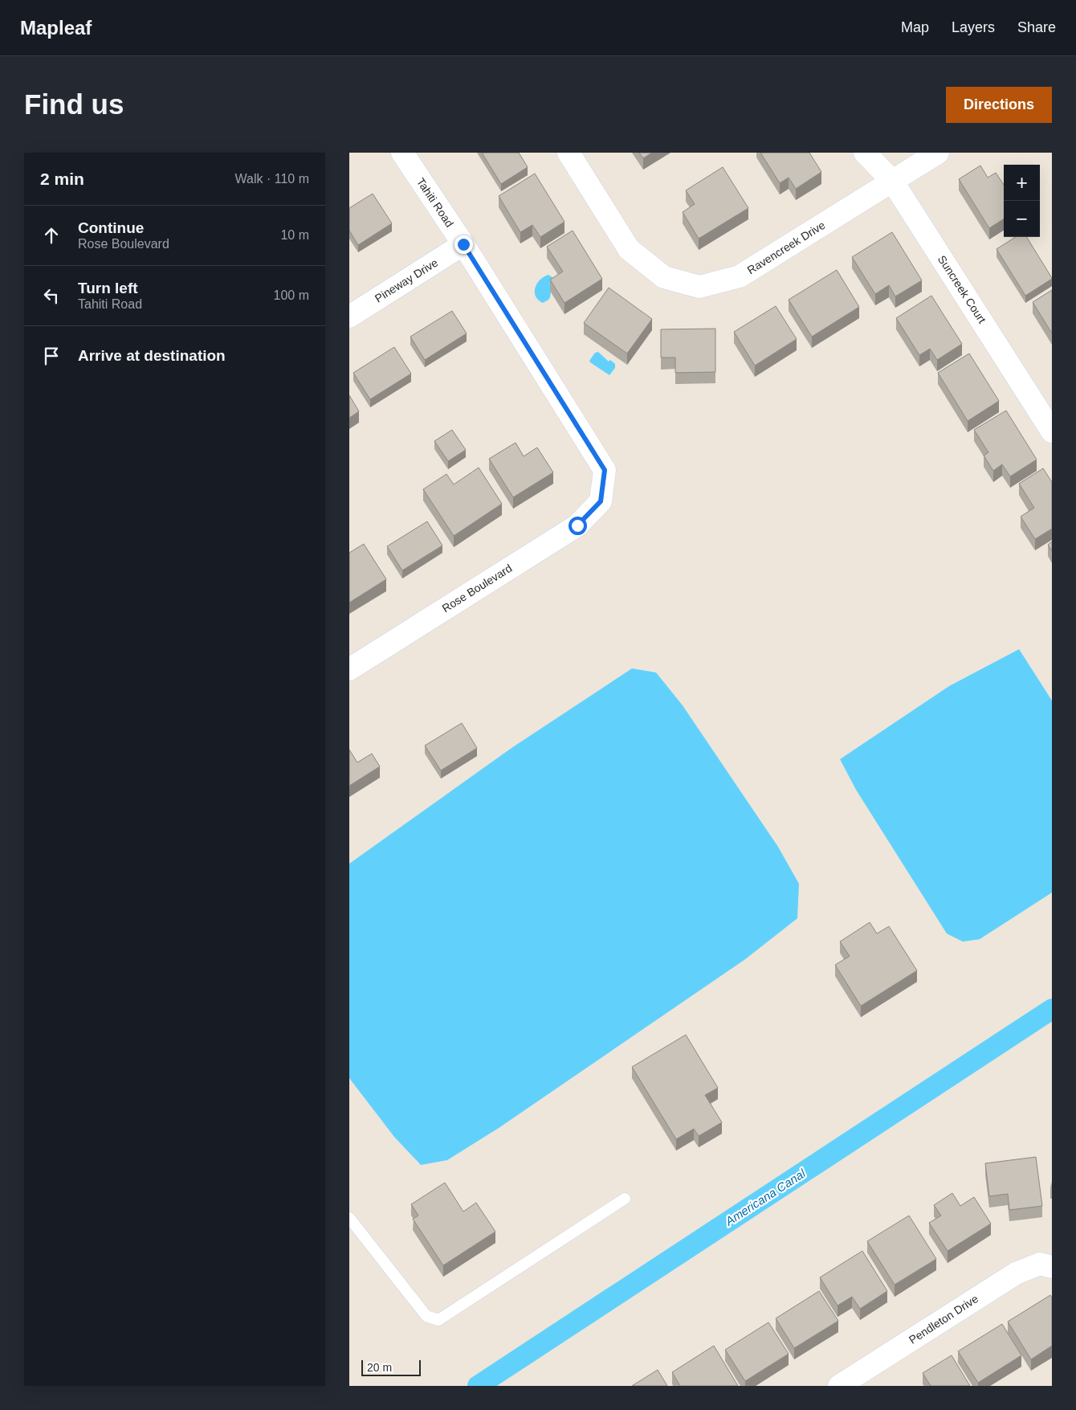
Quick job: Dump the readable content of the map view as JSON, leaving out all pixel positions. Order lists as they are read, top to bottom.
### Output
{
  "streets": {
    "street": [
      "Tahiti Road",
      "Ravencreek Drive",
      "Pineway Drive",
      "Suncreek Court",
      "Rose Boulevard",
      "Pendleton Drive"
    ]
  },
  "crossings": [
    ["Tahiti Road", "Pineway Drive"],
    ["Tahiti Road", "Rose Boulevard"],
    ["Ravencreek Drive", "Suncreek Court"]
  ],
  "water": ["Americana Canal"],
  "scale_bar": "20 m",
  "page": {
    "header": "Mapleaf",
    "nav": ["Map", "Layers", "Share"],
    "buttons": "Directions",
    "title": "Find us",
    "heading": ["2 min", "Walk · 110 m"],
    "map_buttons": ["+", "−"],
    "list": [
      ["Continue", "Rose Boulevard", "10 m"],
      ["Turn left", "Tahiti Road", "100 m"],
      "Arrive at destination"
    ],
    "scale": "20 m"
  }
}
